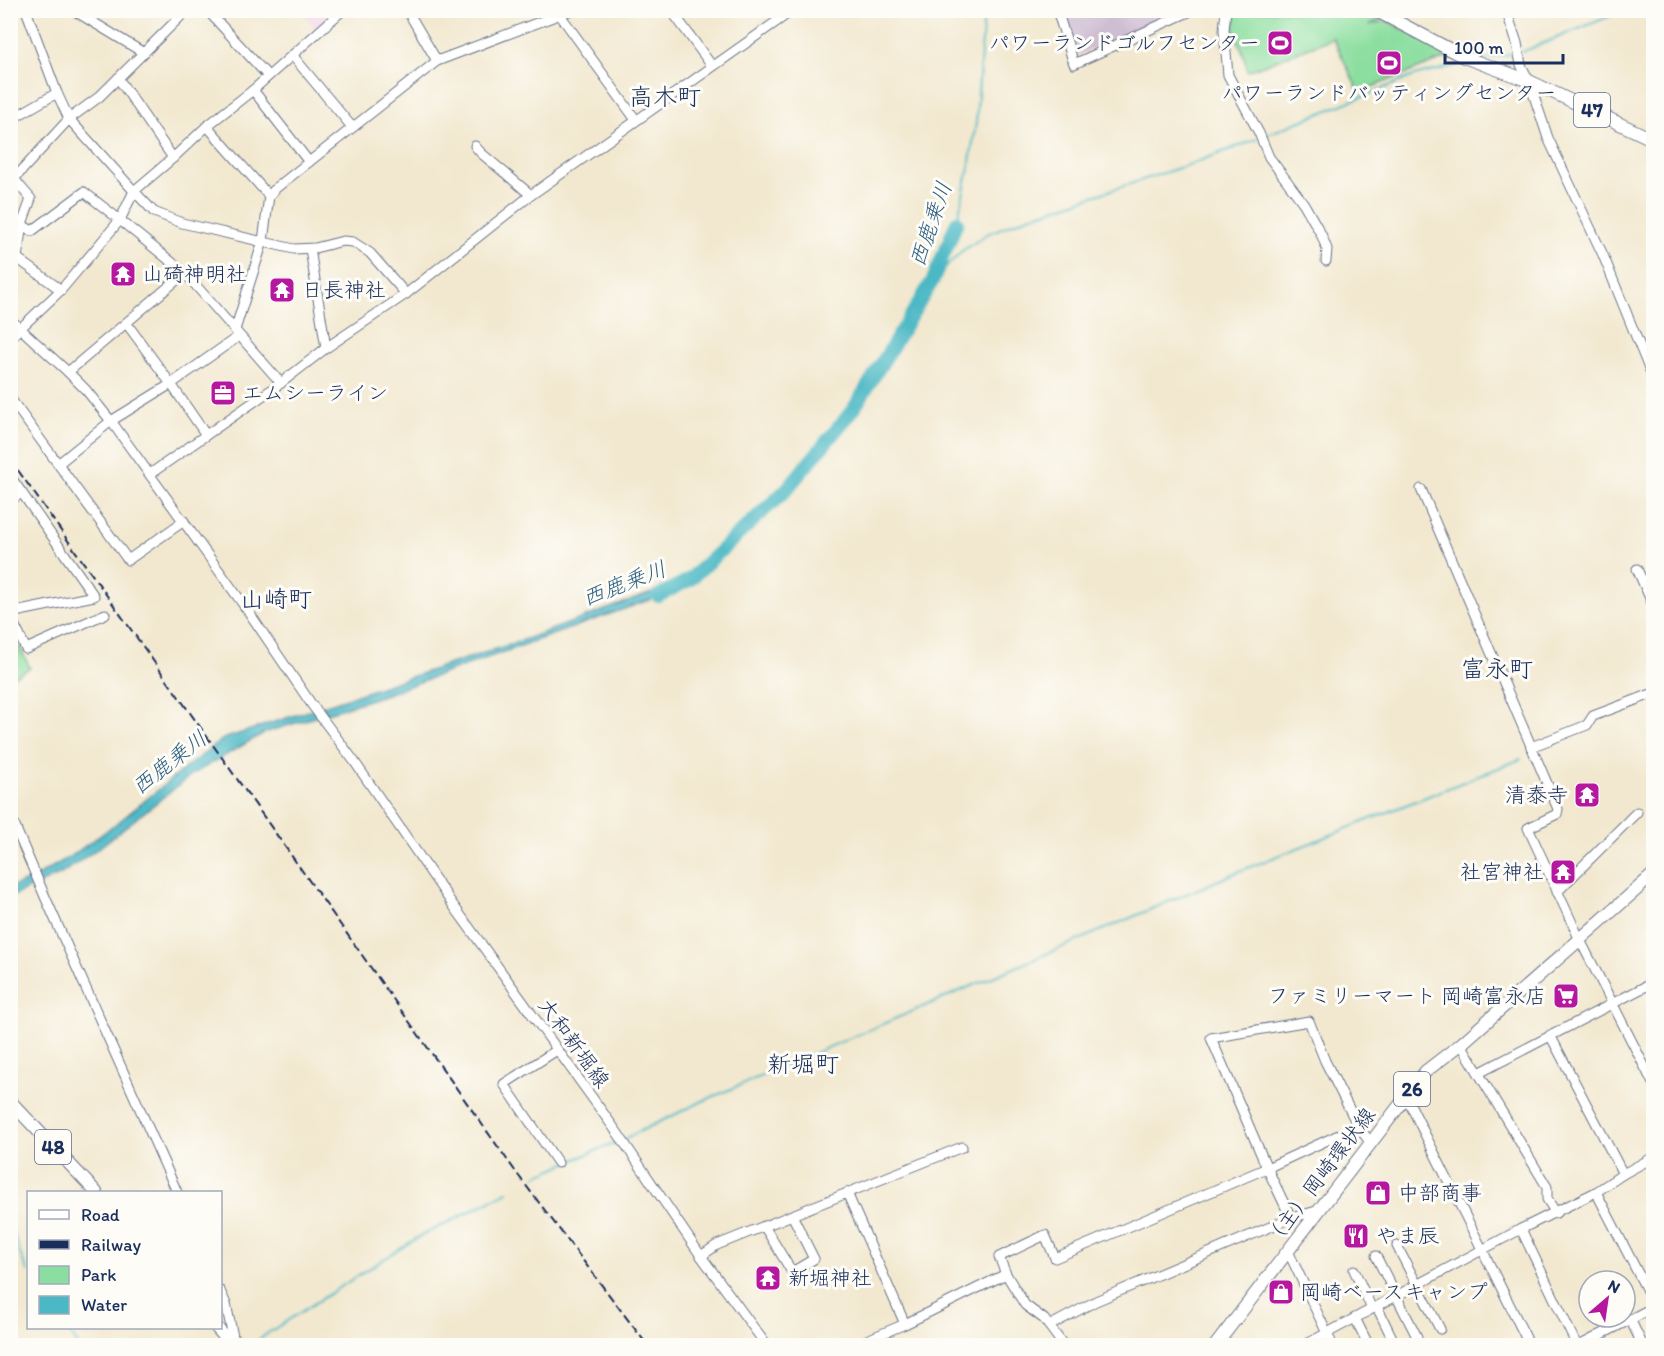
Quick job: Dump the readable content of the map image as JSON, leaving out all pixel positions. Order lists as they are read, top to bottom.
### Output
{
  "streets": {
    "main road": [
      "47",
      "26",
      "48",
      "（主）岡崎環状線"
    ],
    "street": ["大和新堀線"]
  },
  "districts": [
    "高木町",
    "山崎町",
    "富永町",
    "新堀町"
  ],
  "water": ["西鹿乗川"],
  "places": {
    "sports": ["パワーランドゴルフセンター", "パワーランドバッティングセンター"],
    "temple": [
      "山碕神明社",
      "日長神社",
      "清泰寺",
      "社宮神社",
      "新堀神社"
    ],
    "office": ["エムシーライン"],
    "supermarket": ["ファミリーマート 岡崎富永店"],
    "shop": ["中部商事", "岡崎ベースキャンプ"],
    "restaurant": ["やま辰"]
  },
  "legend": [
    "Road",
    "Railway",
    "Park",
    "Water"
  ],
  "scale_bar": "100 m",
  "north": "top right"
}
